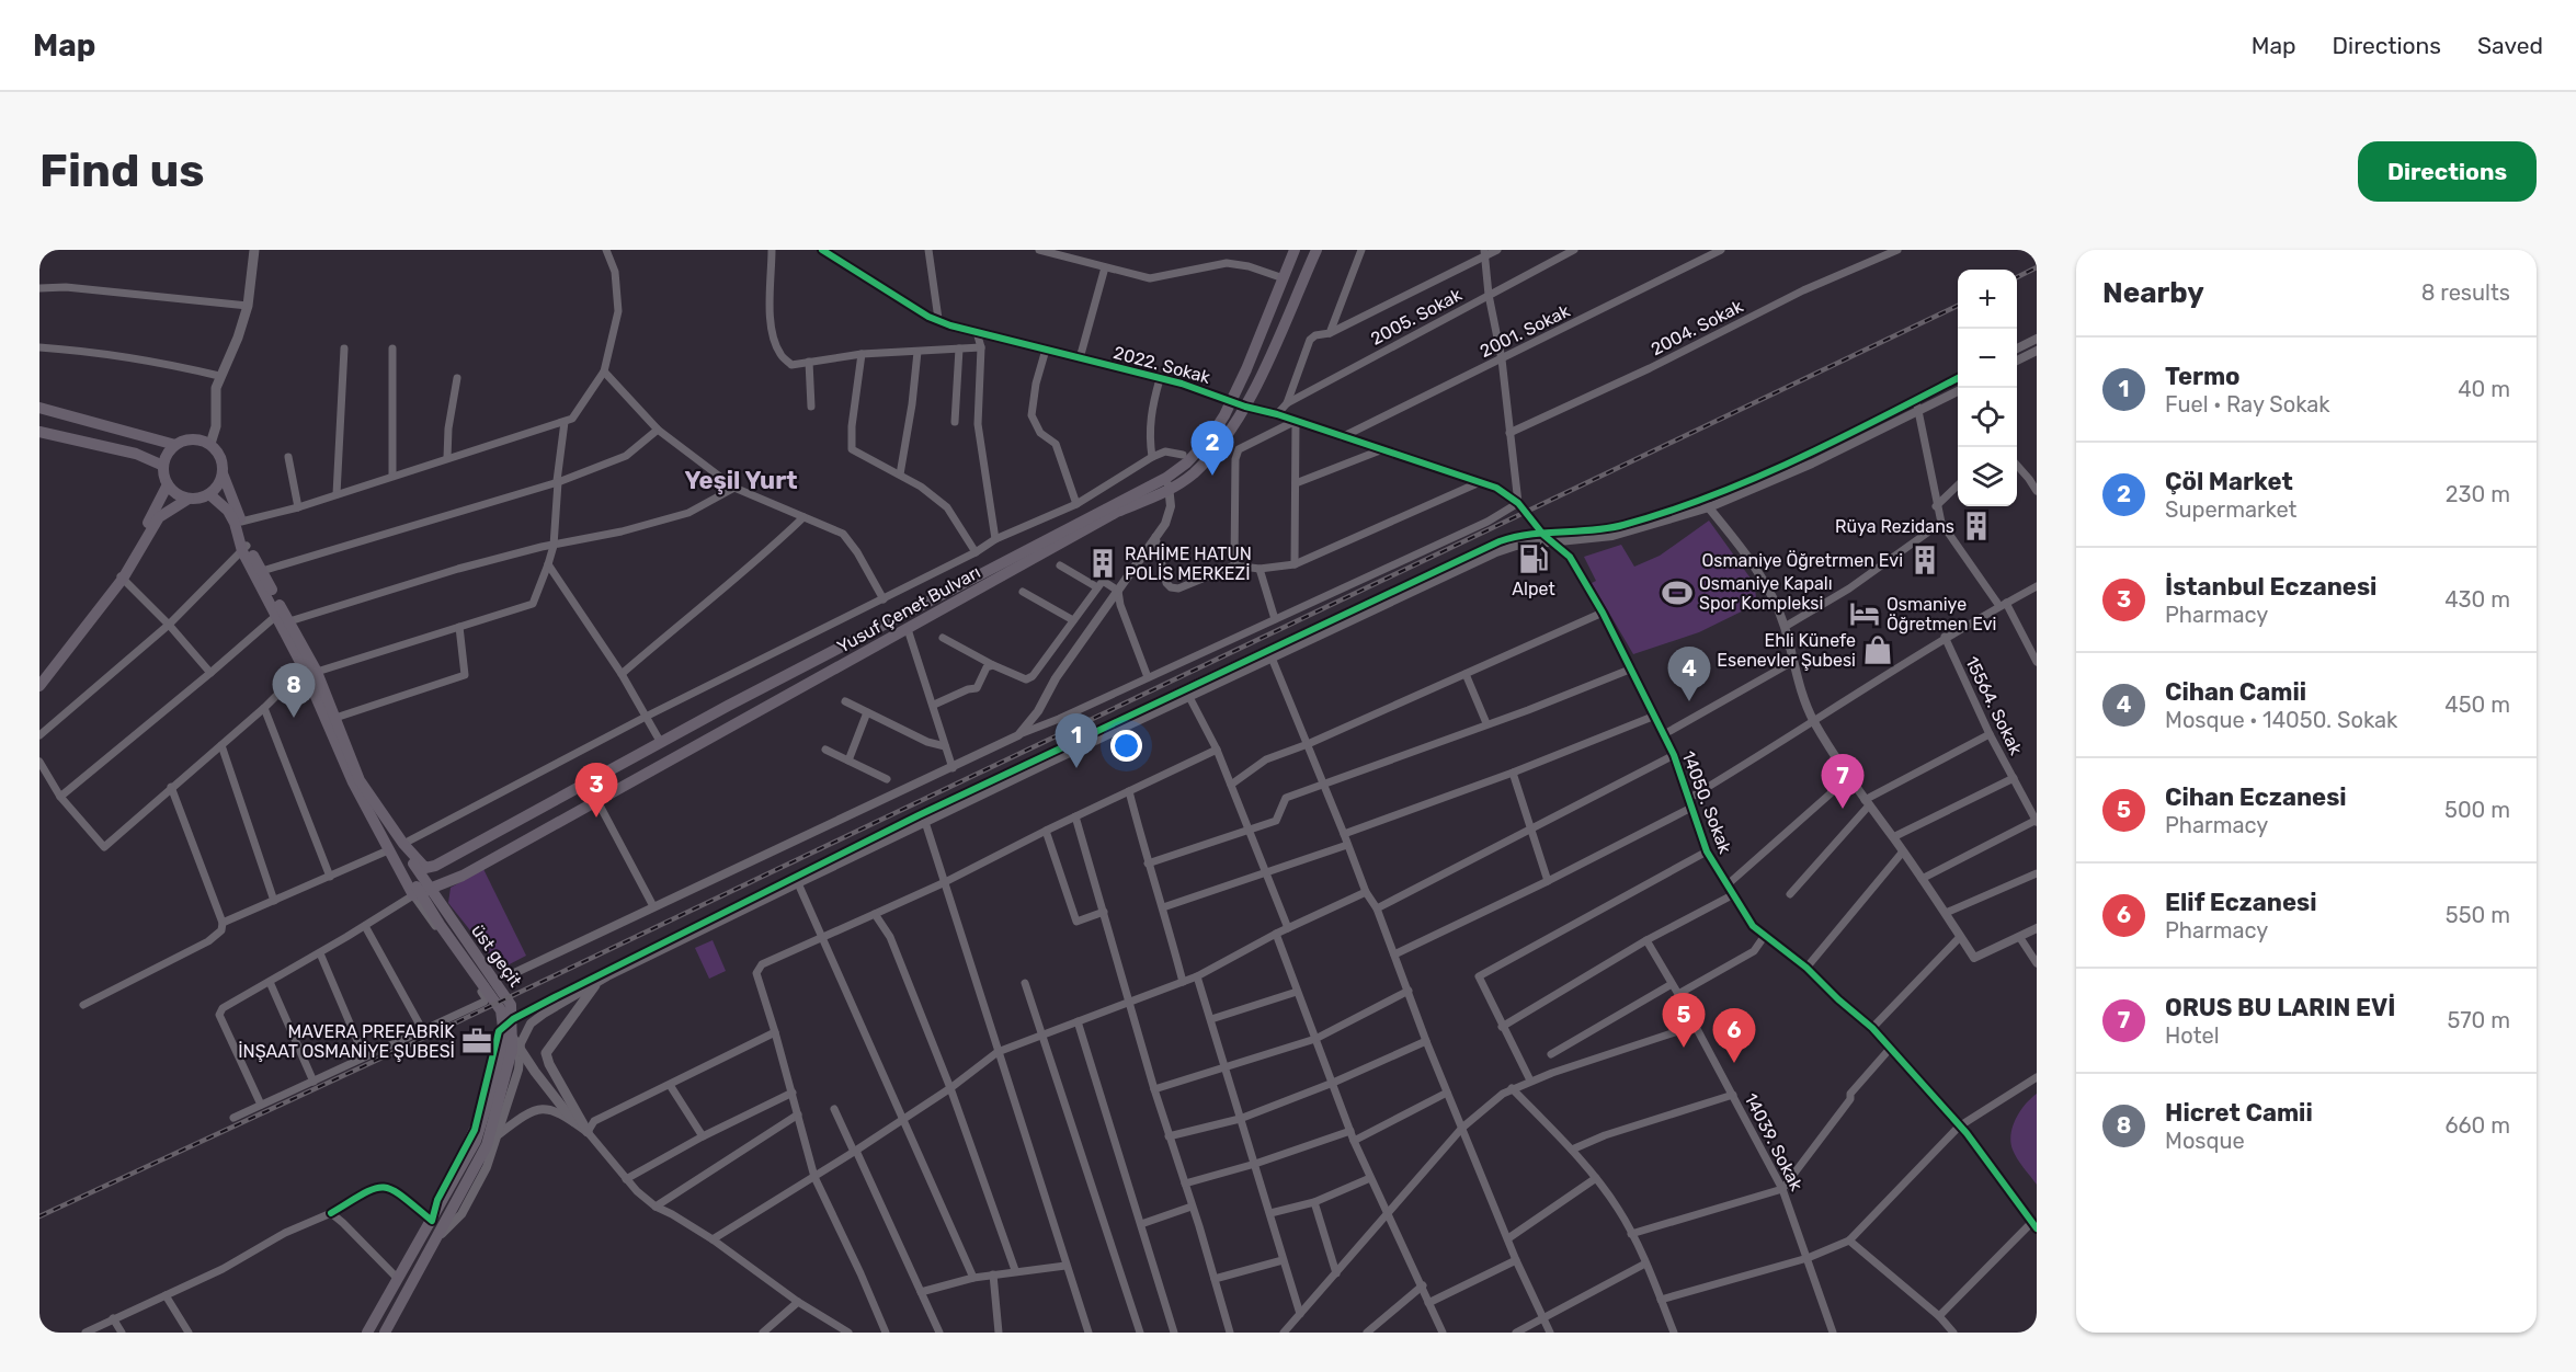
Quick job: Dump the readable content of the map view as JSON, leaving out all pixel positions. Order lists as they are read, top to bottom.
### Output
{
  "streets": {
    "highway": ["Yusuf Çenet Bulvarı", "üst geçit"],
    "street": [
      "2005. Sokak",
      "2004. Sokak",
      "2001. Sokak",
      "2022. Sokak",
      "15564. Sokak",
      "14050. Sokak",
      "14039. Sokak"
    ]
  },
  "crossings": [
    ["2005. Sokak", "2022. Sokak"],
    ["2001. Sokak", "2022. Sokak"],
    ["2022. Sokak", "Yusuf Çenet Bulvarı"],
    ["2022. Sokak", "14050. Sokak"]
  ],
  "districts": ["Yeşil Yurt"],
  "places": {
    "building": ["Rüya Rezidans", "Osmaniye Öğretrmen Evi", "RAHİME HATUN POLİS MERKEZİ"],
    "fuel station": ["Alpet"],
    "sports": ["Osmaniye Kapalı Spor Kompleksi"],
    "hotel": ["Osmaniye Öğretmen Evi"],
    "shop": ["Ehli Künefe Esenevler Şubesi"],
    "office": ["MAVERA PREFABRİK İNŞAAT OSMANİYE ŞUBESİ"]
  },
  "page": {
    "header": "Map",
    "nav": ["Map", "Directions", "Saved"],
    "buttons": "Directions",
    "title": "Find us",
    "heading": ["Nearby", "8 results"],
    "map_buttons": ["+", "−"],
    "list": [
      {
        "mark": "1",
        "name": "Termo",
        "note": "Fuel · Ray Sokak",
        "value": "40 m"
      },
      {
        "mark": "2",
        "name": "Çöl Market",
        "note": "Supermarket",
        "value": "230 m"
      },
      {
        "mark": "3",
        "name": "İstanbul Eczanesi",
        "note": "Pharmacy",
        "value": "430 m"
      },
      {
        "mark": "4",
        "name": "Cihan Camii",
        "note": "Mosque · 14050. Sokak",
        "value": "450 m"
      },
      {
        "mark": "5",
        "name": "Cihan Eczanesi",
        "note": "Pharmacy",
        "value": "500 m"
      },
      {
        "mark": "6",
        "name": "Elif Eczanesi",
        "note": "Pharmacy",
        "value": "550 m"
      },
      {
        "mark": "7",
        "name": "ORUS BU LARIN EVİ",
        "note": "Hotel",
        "value": "570 m"
      },
      {
        "mark": "8",
        "name": "Hicret Camii",
        "note": "Mosque",
        "value": "660 m"
      }
    ],
    "pins": [
      "2",
      "4",
      "8",
      "1",
      "7",
      "3",
      "5",
      "6"
    ]
  }
}
